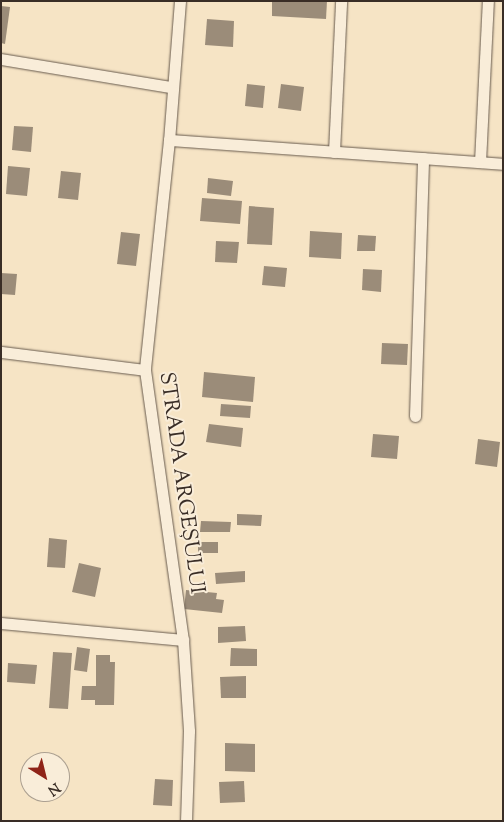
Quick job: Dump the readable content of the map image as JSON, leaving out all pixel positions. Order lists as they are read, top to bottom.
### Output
{
  "streets": {
    "street": ["STRADA ARGEȘULUI"]
  },
  "north": "bottom right"
}
